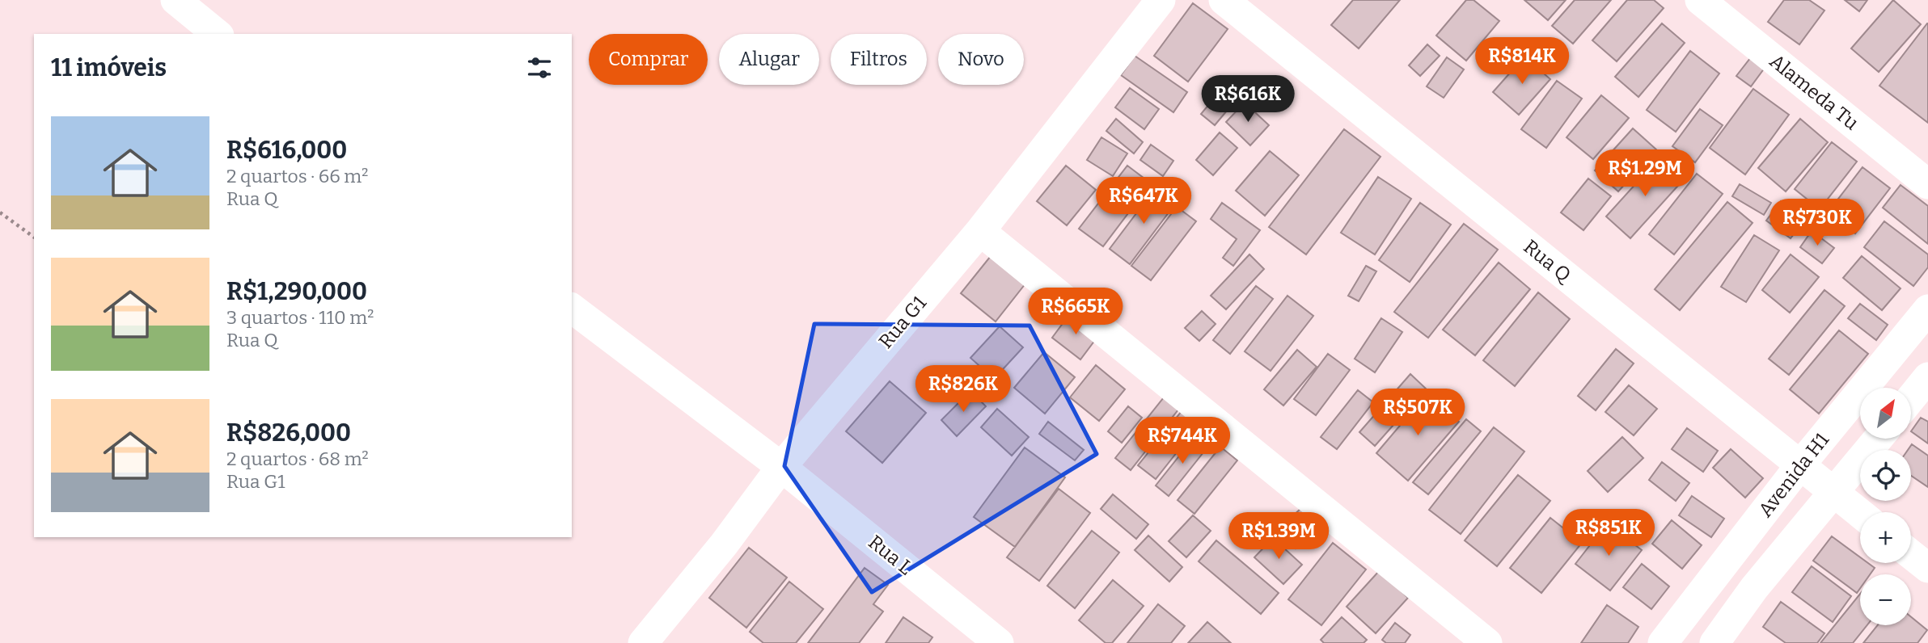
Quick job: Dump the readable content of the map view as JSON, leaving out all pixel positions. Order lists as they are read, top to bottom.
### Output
{
  "streets": {
    "street": [
      "Alameda Tu",
      "Rua Q",
      "Rua G1",
      "Avenida H1",
      "Rua L"
    ]
  },
  "crossings": [
    ["Rua Q", "Avenida H1"],
    ["Rua G1", "Rua L"]
  ],
  "north": "top right",
  "page": {
    "chip": [
      "Comprar",
      "Alugar",
      "Filtros",
      "Novo"
    ],
    "heading": "11 imóveis",
    "price": [
      "R$814K",
      "R$616K",
      "R$1.29M",
      "R$647K",
      "R$730K",
      "R$665K",
      "R$826K",
      "R$507K",
      "R$744K",
      "R$851K",
      "R$1.39M"
    ],
    "list": [
      {
        "name": "R$616,000",
        "note": "2 quartos · 66 m² · Rua Q"
      },
      {
        "name": "R$1,290,000",
        "note": "3 quartos · 110 m² · Rua Q"
      },
      {
        "name": "R$826,000",
        "note": "2 quartos · 68 m² · Rua G1"
      }
    ],
    "map_buttons": ["+", "−"]
  }
}
